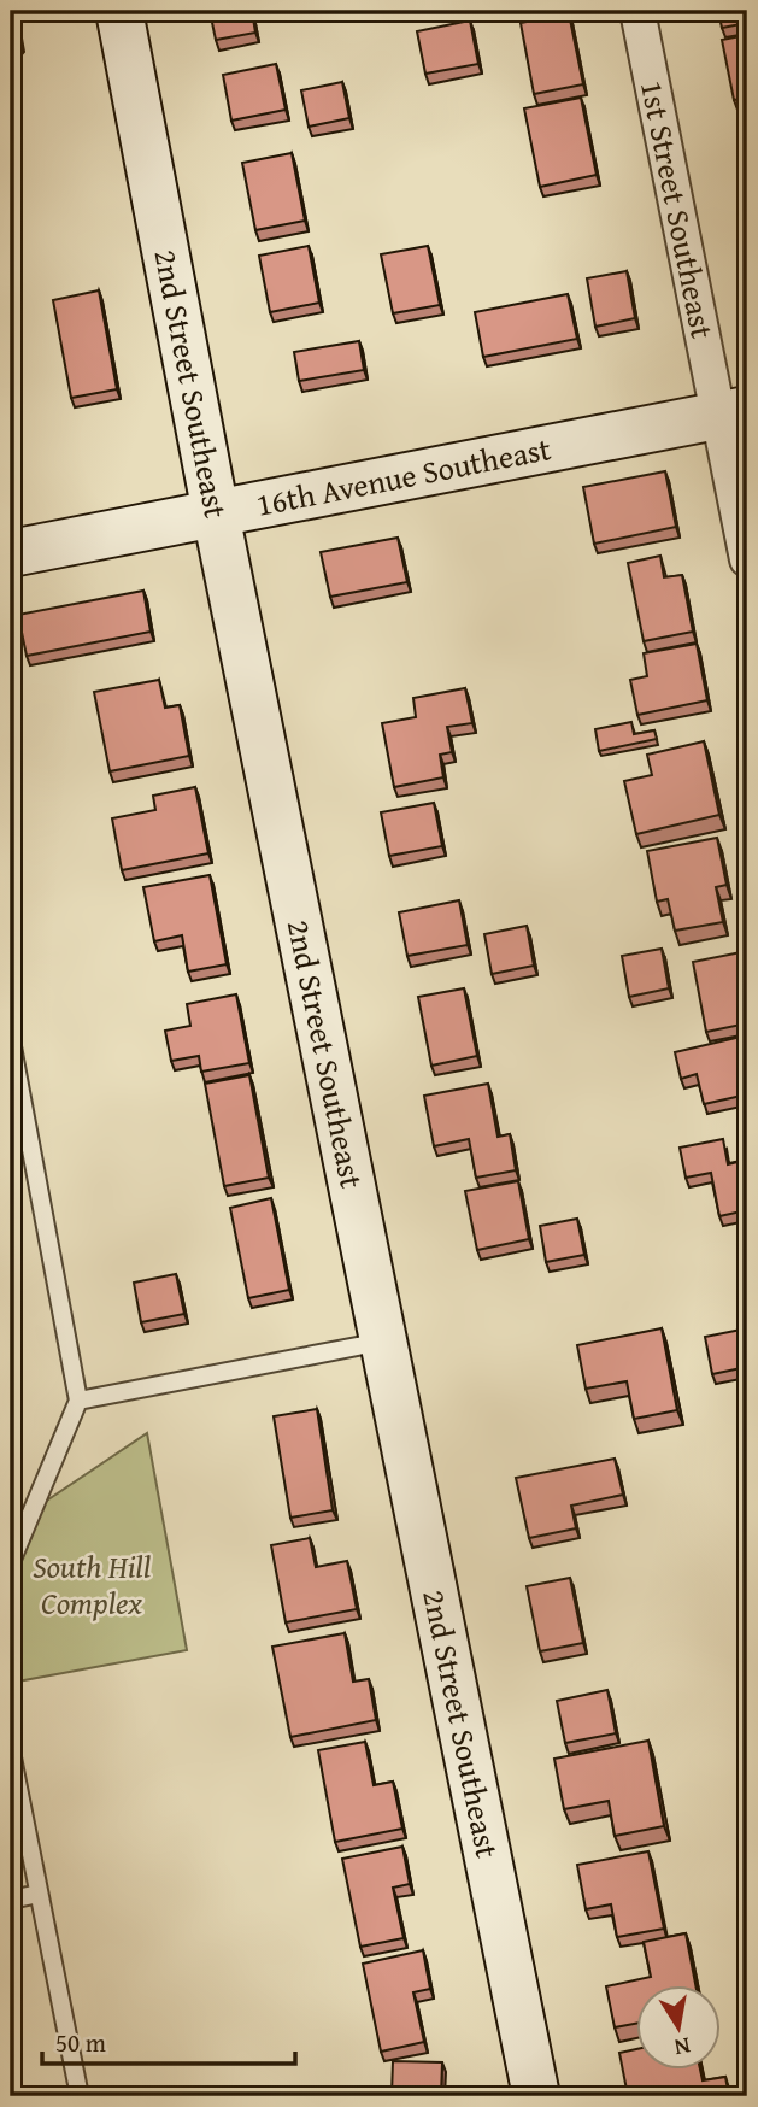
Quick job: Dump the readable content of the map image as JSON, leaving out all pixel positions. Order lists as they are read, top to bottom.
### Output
{
  "streets": {
    "street": ["1st Street Southeast", "2nd Street Southeast", "16th Avenue Southeast"]
  },
  "crossings": [
    ["1st Street Southeast", "16th Avenue Southeast"],
    ["2nd Street Southeast", "16th Avenue Southeast"]
  ],
  "parks": ["South Hill Complex"],
  "scale_bar": "50 m",
  "north": "bottom"
}
